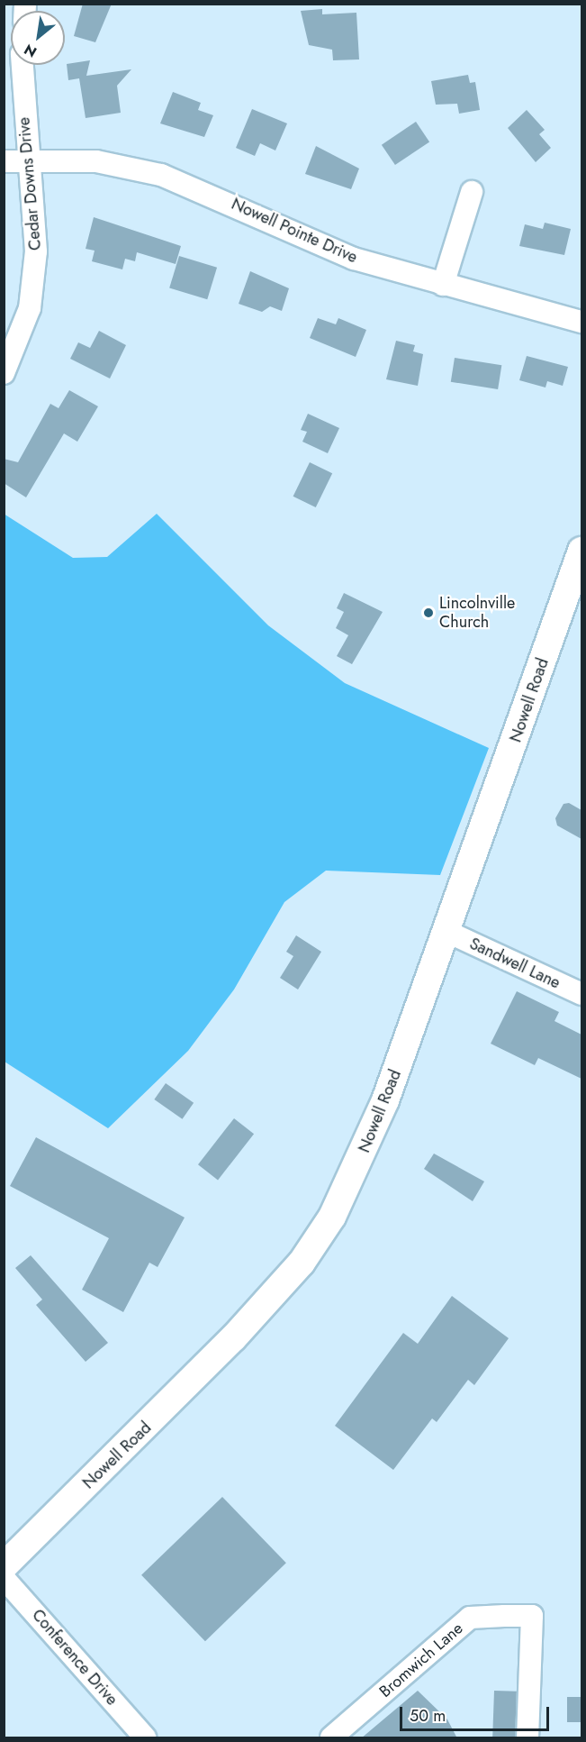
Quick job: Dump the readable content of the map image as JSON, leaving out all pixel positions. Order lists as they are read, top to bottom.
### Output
{
  "streets": {
    "street": [
      "Cedar Downs Drive",
      "Nowell Pointe Drive",
      "Nowell Road",
      "Sandwell Lane",
      "Conference Drive",
      "Bromwich Lane"
    ]
  },
  "crossings": [
    ["Cedar Downs Drive", "Nowell Pointe Drive"],
    ["Nowell Road", "Sandwell Lane"]
  ],
  "places": ["Lincolnville Church"],
  "scale_bar": "50 m",
  "north": "bottom left"
}
